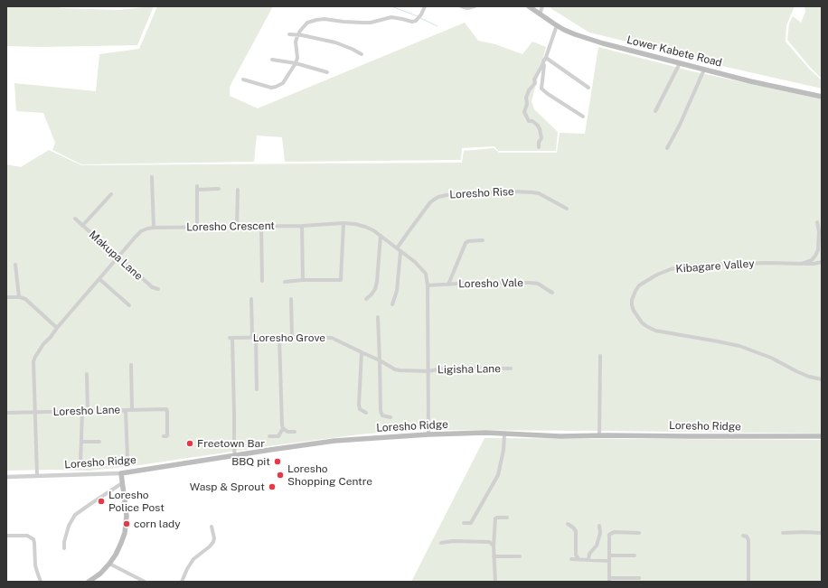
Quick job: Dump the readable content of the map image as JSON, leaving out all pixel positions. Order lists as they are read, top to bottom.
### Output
{
  "streets": {
    "main road": ["Lower Kabete Road", "Loresho Ridge"],
    "street": [
      "Loresho Rise",
      "Loresho Crescent",
      "Makupa Lane",
      "Kibagare Valley",
      "Loresho Vale",
      "Loresho Grove",
      "Ligisha Lane",
      "Loresho Lane"
    ]
  },
  "crossings": [
    ["Loresho Rise", "Loresho Crescent"],
    ["Loresho Crescent", "Makupa Lane"],
    ["Loresho Crescent", "Loresho Vale"],
    ["Loresho Crescent", "Loresho Grove"],
    ["Loresho Crescent", "Ligisha Lane"],
    ["Loresho Crescent", "Loresho Lane"],
    ["Loresho Crescent", "Loresho Ridge"],
    ["Loresho Grove", "Ligisha Lane"],
    ["Loresho Grove", "Loresho Ridge"]
  ],
  "places": [
    "Freetown Bar",
    "BBQ pit",
    "Loresho Shopping Centre",
    "Wasp & Sprout",
    "Loresho Police Post",
    "corn lady"
  ]
}
